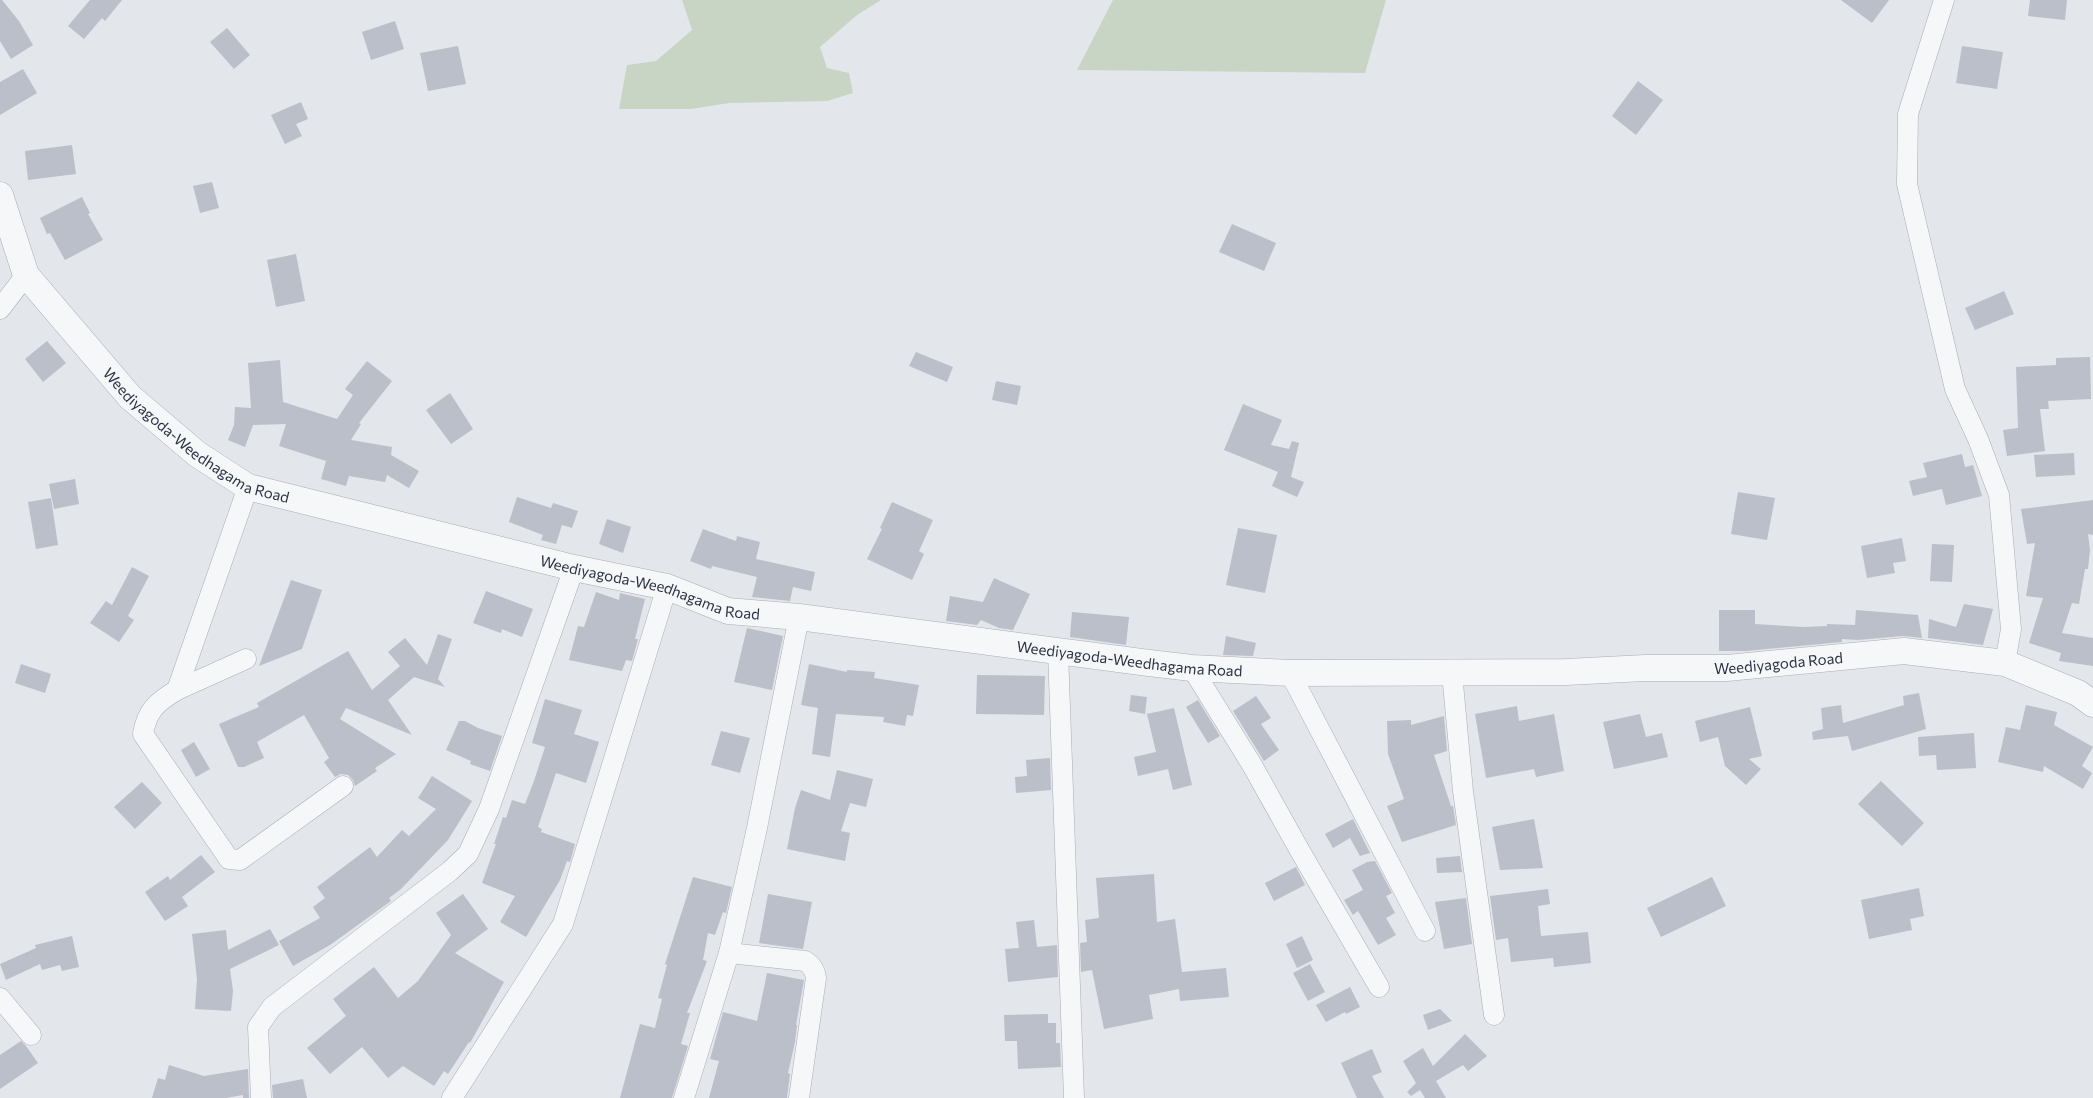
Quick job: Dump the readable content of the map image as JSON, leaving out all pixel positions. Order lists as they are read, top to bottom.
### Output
{
  "streets": {
    "street": ["Weediyagoda-Weedhagama Road", "Weediyagoda Road"]
  },
  "crossings": [
    ["Weediyagoda-Weedhagama Road", "Weediyagoda Road"]
  ]
}
